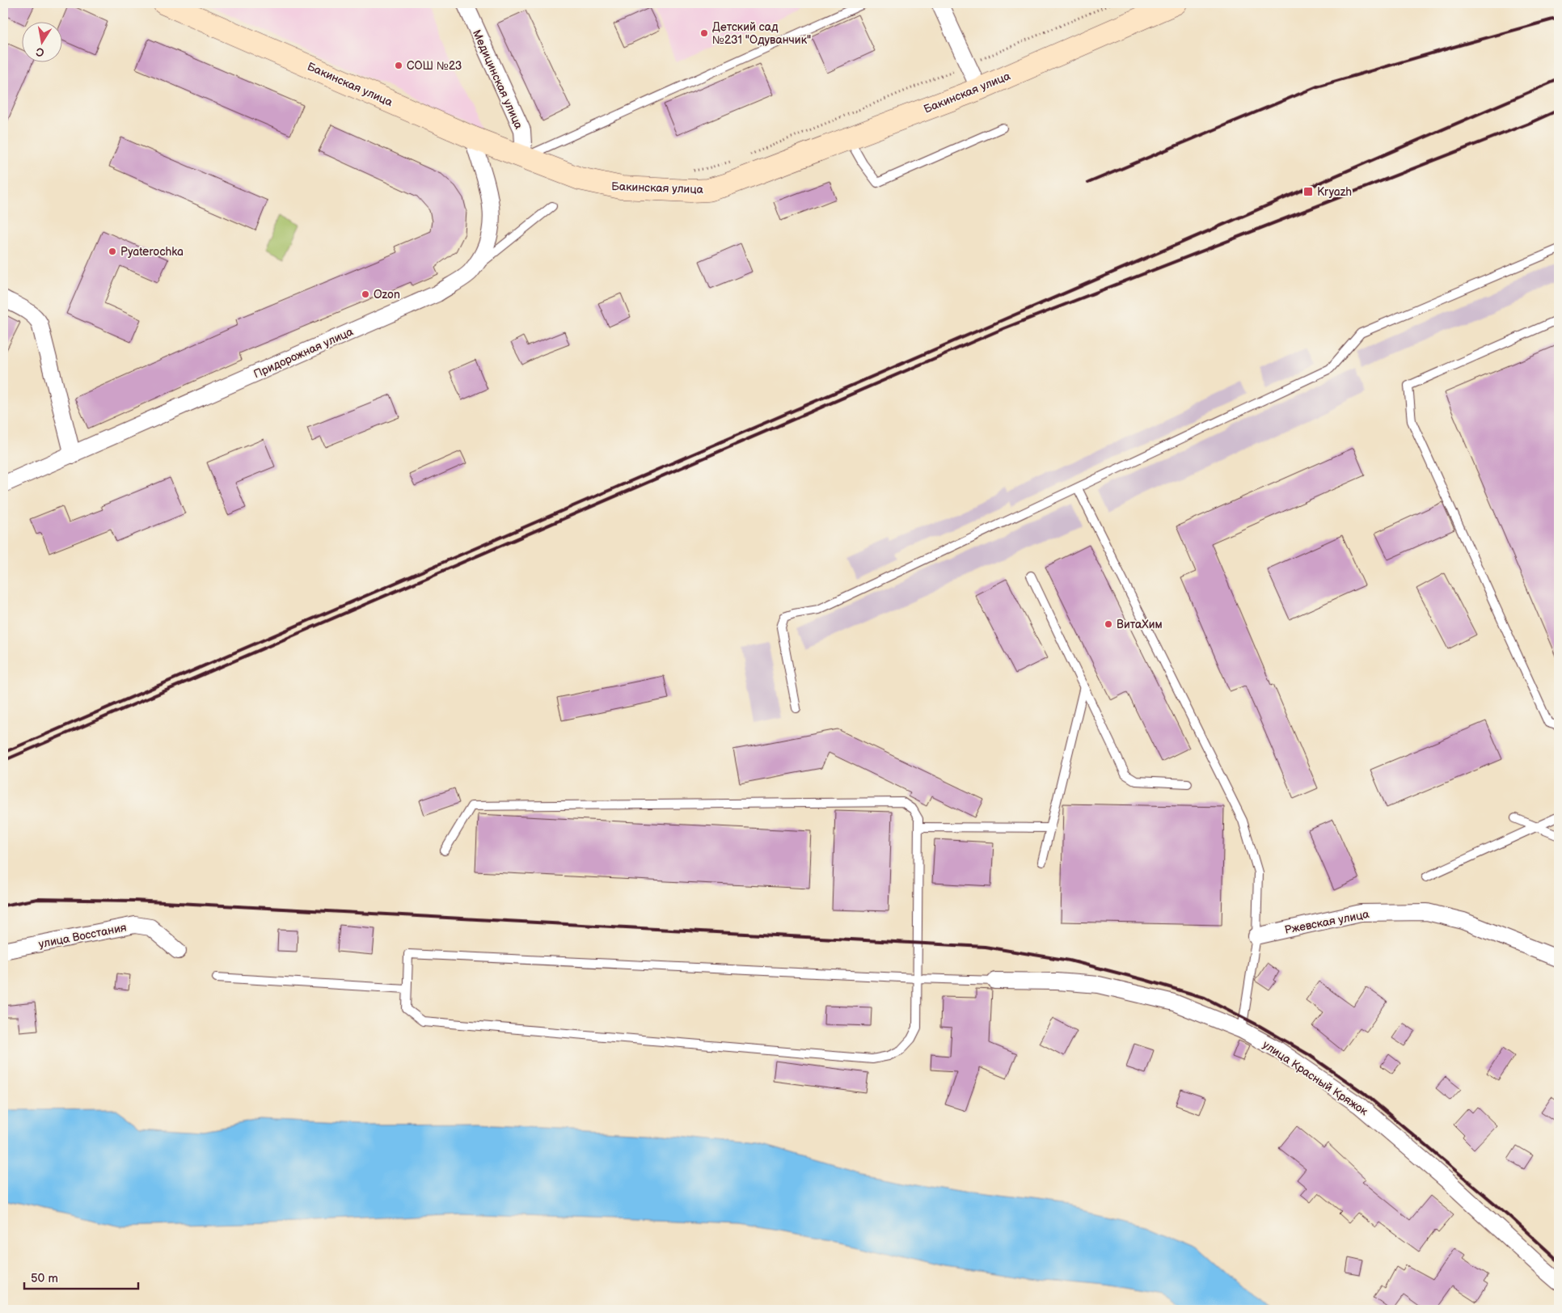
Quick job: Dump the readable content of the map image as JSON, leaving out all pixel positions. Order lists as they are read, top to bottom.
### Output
{
  "streets": {
    "main road": ["Бакинская улица"],
    "street": [
      "Медицинская улица",
      "Придорожная улица",
      "Ржевская улица",
      "улица Восстания",
      "улица Красный Кряжок"
    ]
  },
  "crossings": [
    ["Медицинская улица", "Бакинская улица"],
    ["Бакинская улица", "Придорожная улица"]
  ],
  "places": {
    "other": [
      "Детский сад №231 \"Одуванчик\"",
      "СОШ №23",
      "Pyaterochka",
      "Ozon",
      "ВитаХим"
    ],
    "transit": ["Kryazh"]
  },
  "scale_bar": "50 m",
  "north": "bottom"
}
